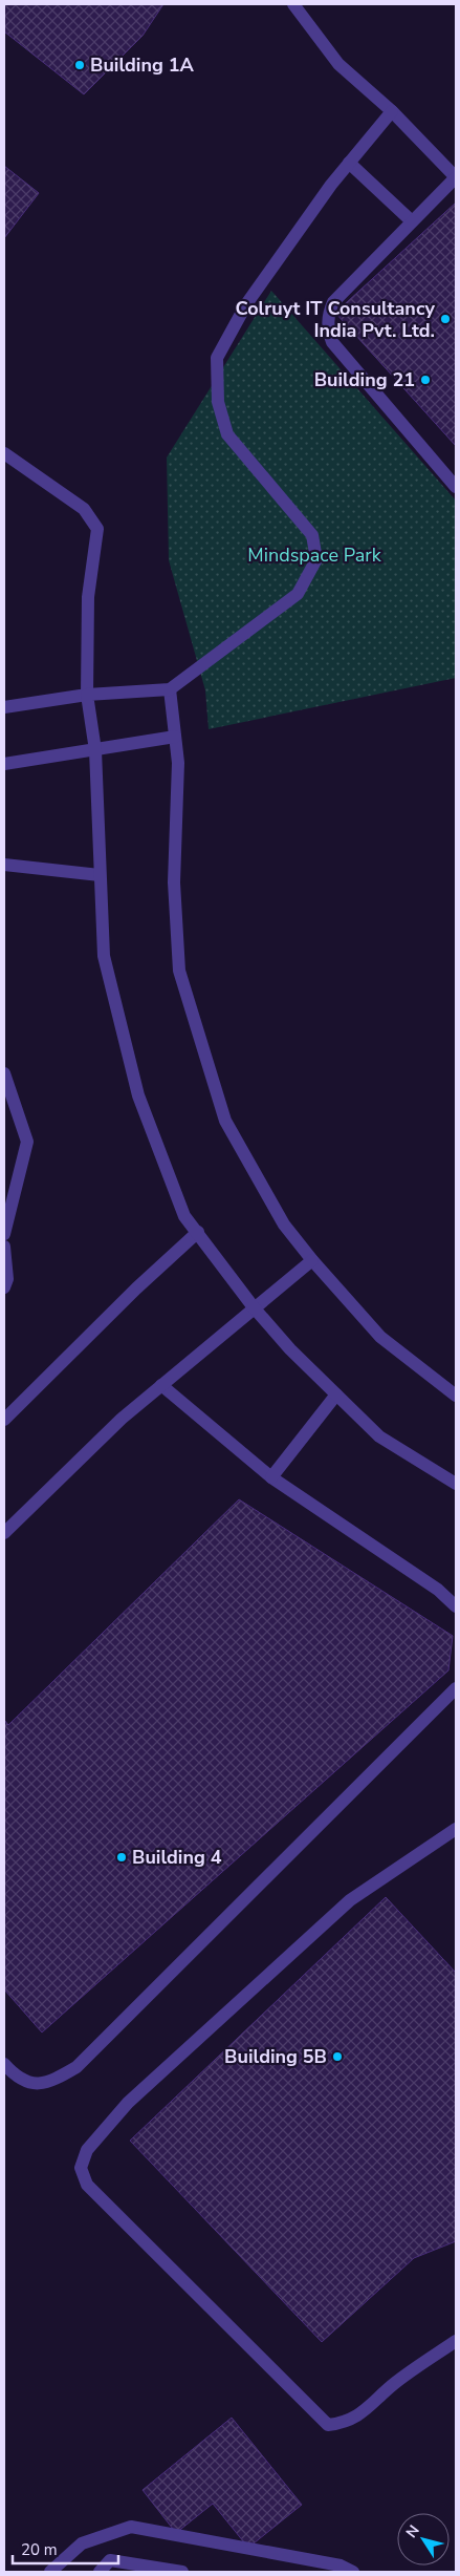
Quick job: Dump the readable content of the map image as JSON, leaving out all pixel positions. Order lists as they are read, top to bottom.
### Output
{
  "parks": ["Mindspace Park"],
  "places": [
    "Building 1A",
    "Colruyt IT Consultancy India Pvt. Ltd.",
    "Building 21",
    "Building 4",
    "Building 5B"
  ],
  "scale_bar": "20 m",
  "north": "top left"
}
